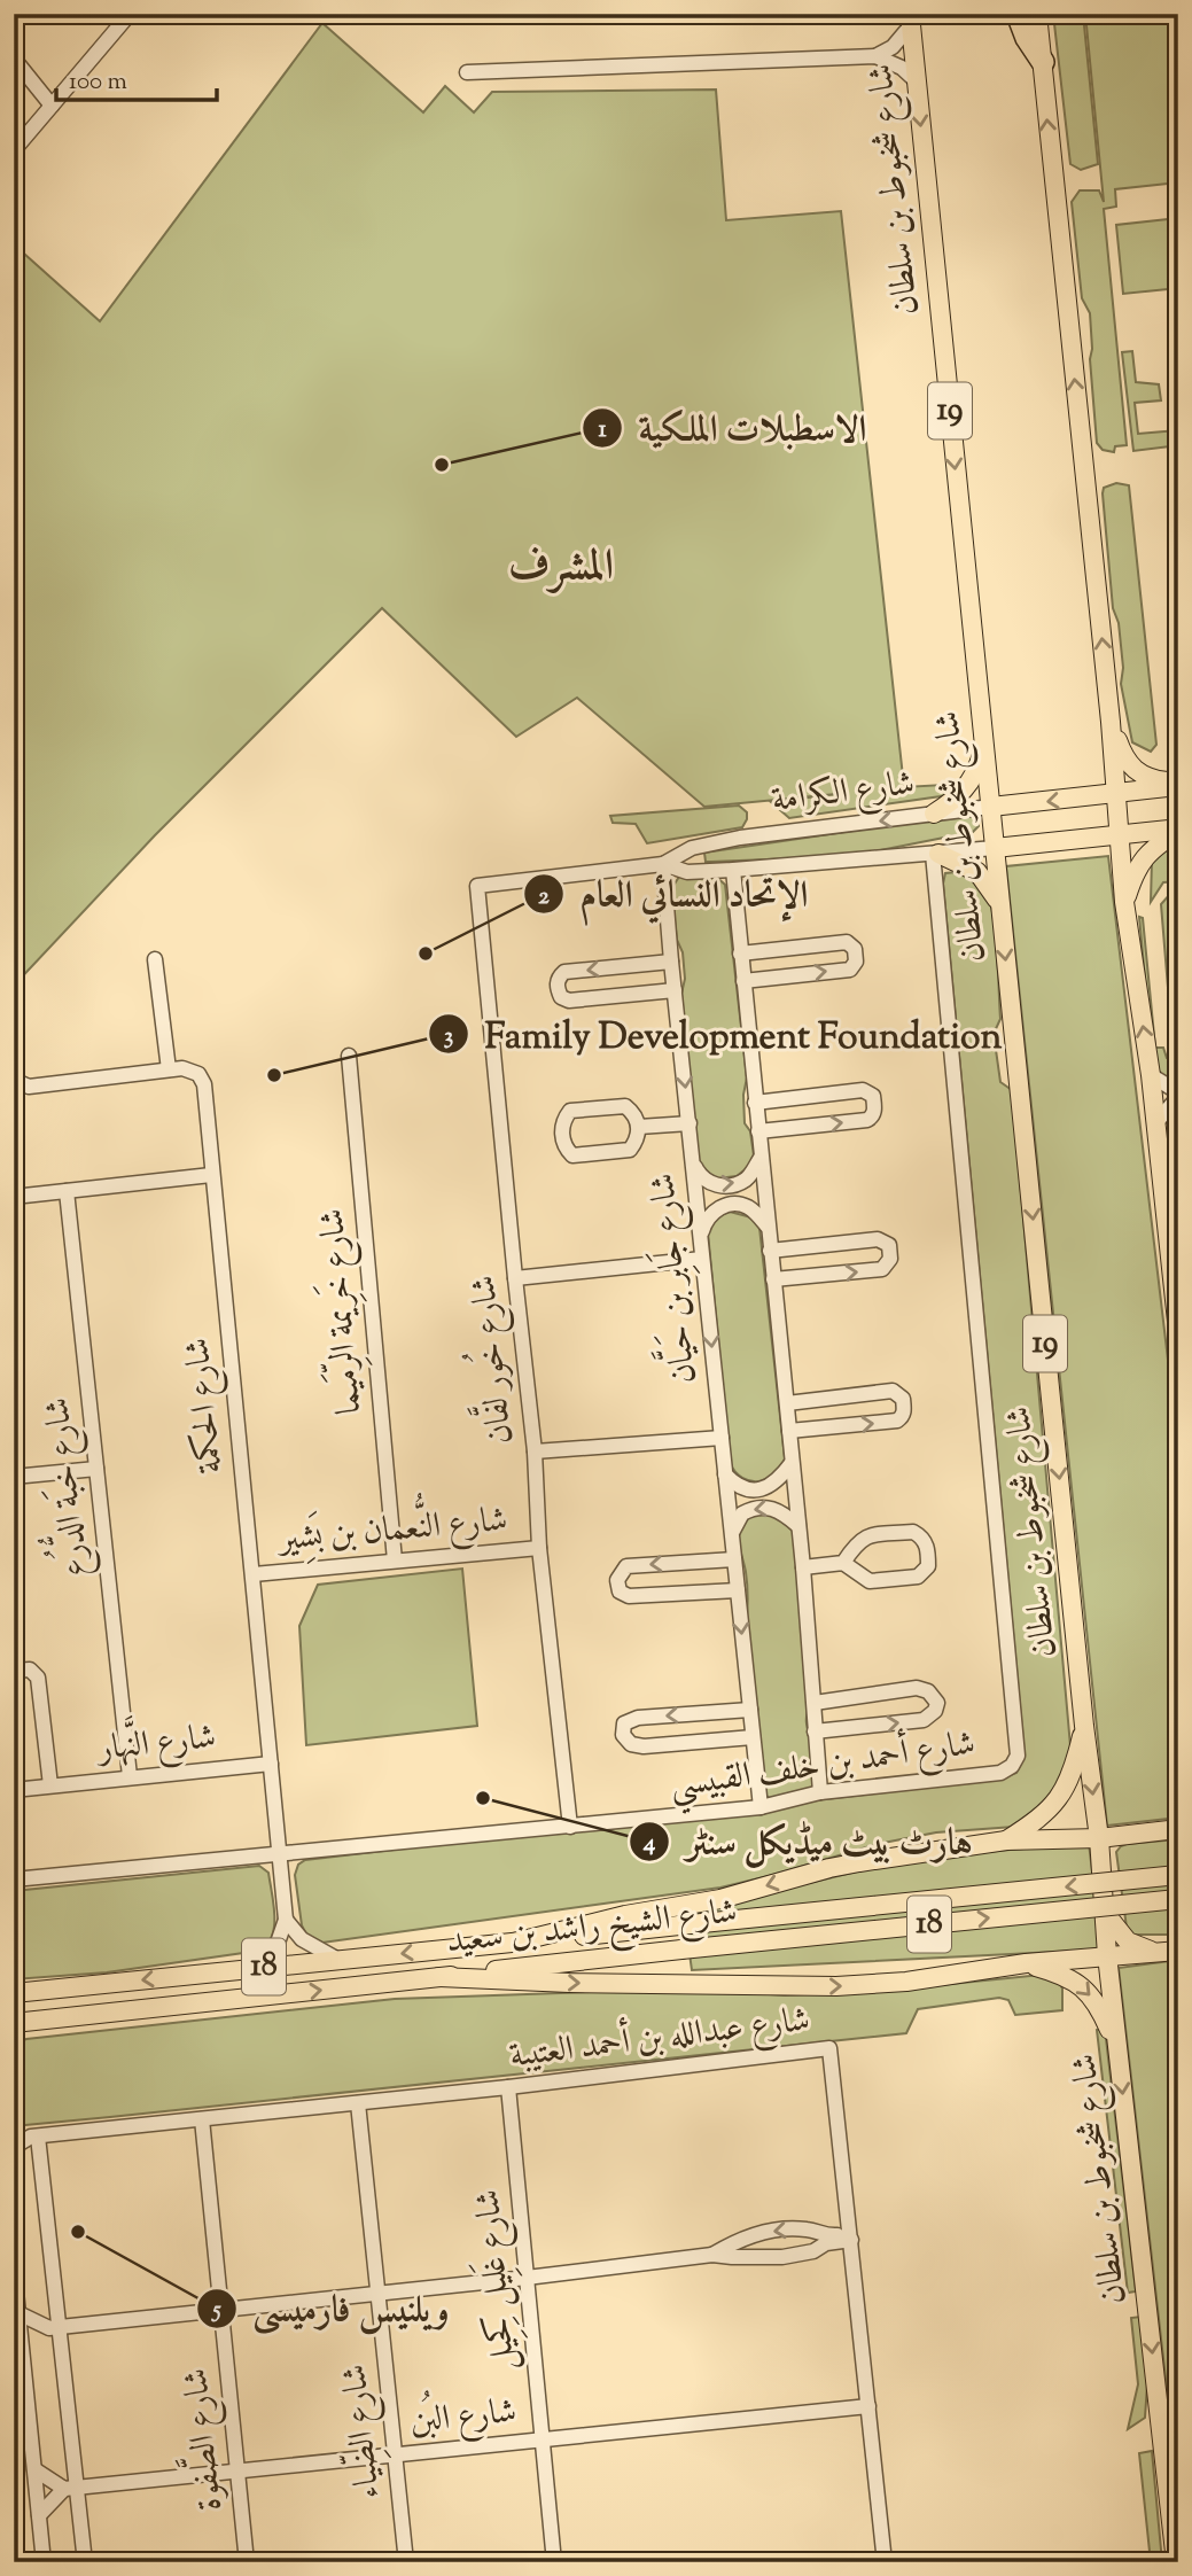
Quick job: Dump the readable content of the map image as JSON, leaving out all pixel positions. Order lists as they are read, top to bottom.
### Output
{
  "streets": {
    "main road": [
      "شارع شخبوط بن سلطان",
      "19",
      "شارع الكرامة",
      "18",
      "شارع الشيخ راشد بن سعيد"
    ],
    "street": [
      "شارع جَابِر بن حَيَّان",
      "شارع خَرِيمة الرِّمَيما",
      "شارع خُور لفَّان",
      "شارع الحكمة",
      "شارع خبَة الدُّرُع",
      "شارع النُّعمان بن بَشِير",
      "شارع النَّهار",
      "شارع أحمد بن خلف القبيسي",
      "شارع عبدالله بن أحمد العتيبة",
      "شارع غَلِيل كِحِيل",
      "شارع البُن",
      "شارع الضِّياء",
      "شارع الصَّفوة"
    ]
  },
  "crossings": [
    ["شارع شخبوط بن سلطان", "شارع الكرامة"],
    ["شارع الكرامة", "شارع جَابِر بن حَيَّان"],
    ["شارع الكرامة", "شارع خُور لفَّان"],
    ["شارع الكرامة", "شارع أحمد بن خلف القبيسي"],
    ["شارع جَابِر بن حَيَّان", "شارع أحمد بن خلف القبيسي"],
    ["شارع خَرِيمة الرِّمَيما", "شارع النُّعمان بن بَشِير"],
    ["شارع خُور لفَّان", "شارع النُّعمان بن بَشِير"],
    ["شارع خُور لفَّان", "شارع أحمد بن خلف القبيسي"],
    ["شارع الحكمة", "شارع النُّعمان بن بَشِير"],
    ["شارع الحكمة", "شارع النَّهار"],
    ["شارع الحكمة", "شارع أحمد بن خلف القبيسي"],
    ["شارع خبَة الدُّرُع", "شارع النَّهار"],
    ["شارع عبدالله بن أحمد العتيبة", "شارع غَلِيل كِحِيل"],
    ["شارع عبدالله بن أحمد العتيبة", "شارع البُن"],
    ["شارع عبدالله بن أحمد العتيبة", "شارع الضِّياء"],
    ["شارع عبدالله بن أحمد العتيبة", "شارع الصَّفوة"],
    ["شارع غَلِيل كِحِيل", "شارع البُن"],
    ["شارع البُن", "شارع الضِّياء"],
    ["شارع البُن", "شارع الصَّفوة"]
  ],
  "districts": ["المشرف"],
  "places": [
    "الاسطبلات الملكية",
    "الإتحاد النسائي العام",
    "Family Development Foundation",
    "ہارٹ بیٹ میڈیکل سنٹر",
    "ویلنیس فارمیسی"
  ],
  "scale_bar": "100 m"
}
